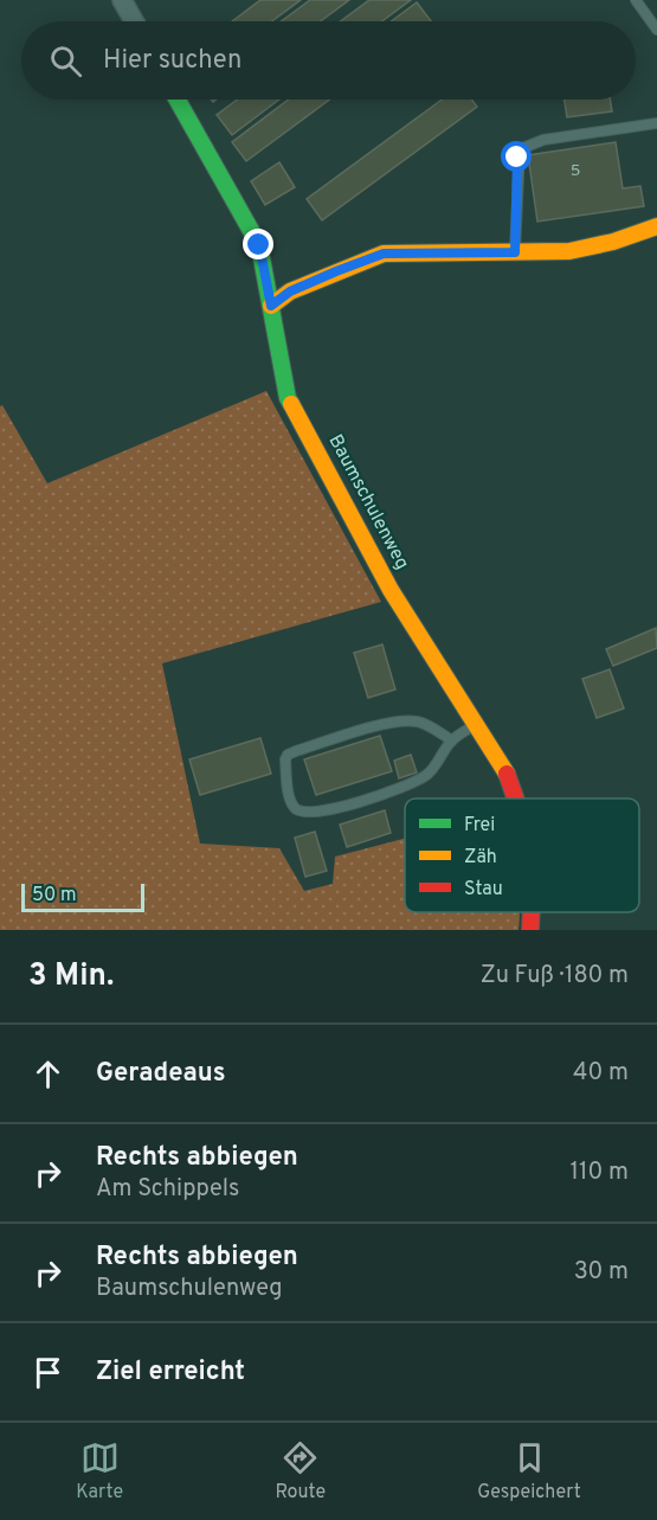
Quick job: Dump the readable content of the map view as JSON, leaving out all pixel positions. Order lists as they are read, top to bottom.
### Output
{
  "streets": {
    "street": ["Baumschulenweg"]
  },
  "house_numbers": ["5"],
  "legend": ["Frei", "Zäh", "Stau"],
  "scale_bar": "50 m",
  "page": {
    "search": "Hier suchen",
    "scale": "50 m",
    "heading": ["3 Min.", "Zu Fuß · 180 m"],
    "list": [
      ["Geradeaus", "40 m"],
      ["Rechts abbiegen", "Am Schippels", "110 m"],
      ["Rechts abbiegen", "Baumschulenweg", "30 m"],
      "Ziel erreicht"
    ],
    "nav": ["Karte", "Route", "Gespeichert"]
  }
}
